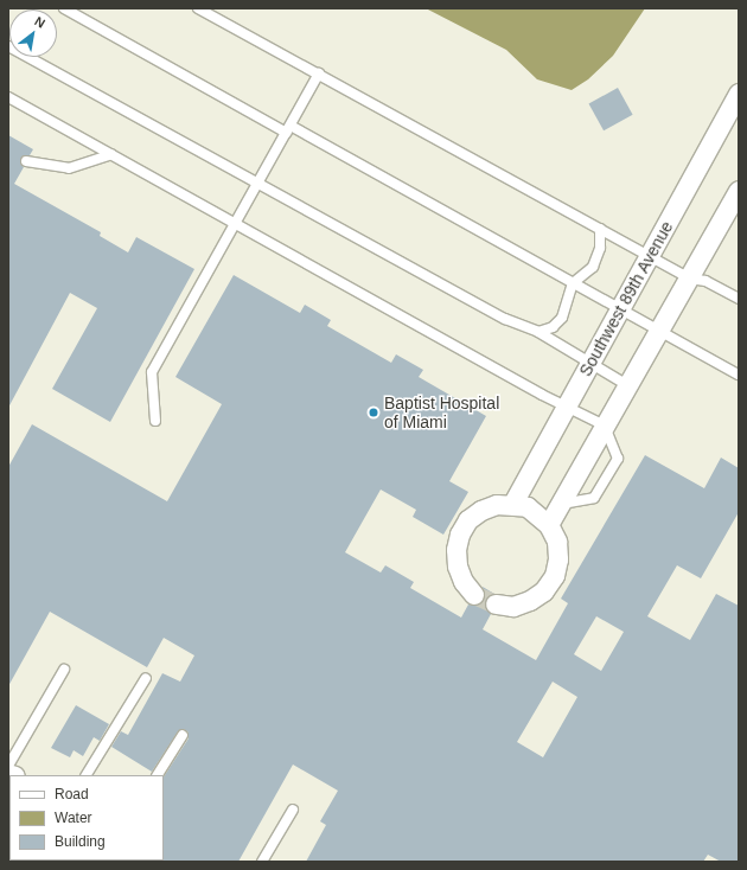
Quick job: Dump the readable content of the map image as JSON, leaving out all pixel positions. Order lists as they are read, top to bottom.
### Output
{
  "streets": {
    "street": ["Southwest 89th Avenue"]
  },
  "places": ["Baptist Hospital of Miami"],
  "legend": ["Road", "Water", "Building"],
  "north": "top right"
}
